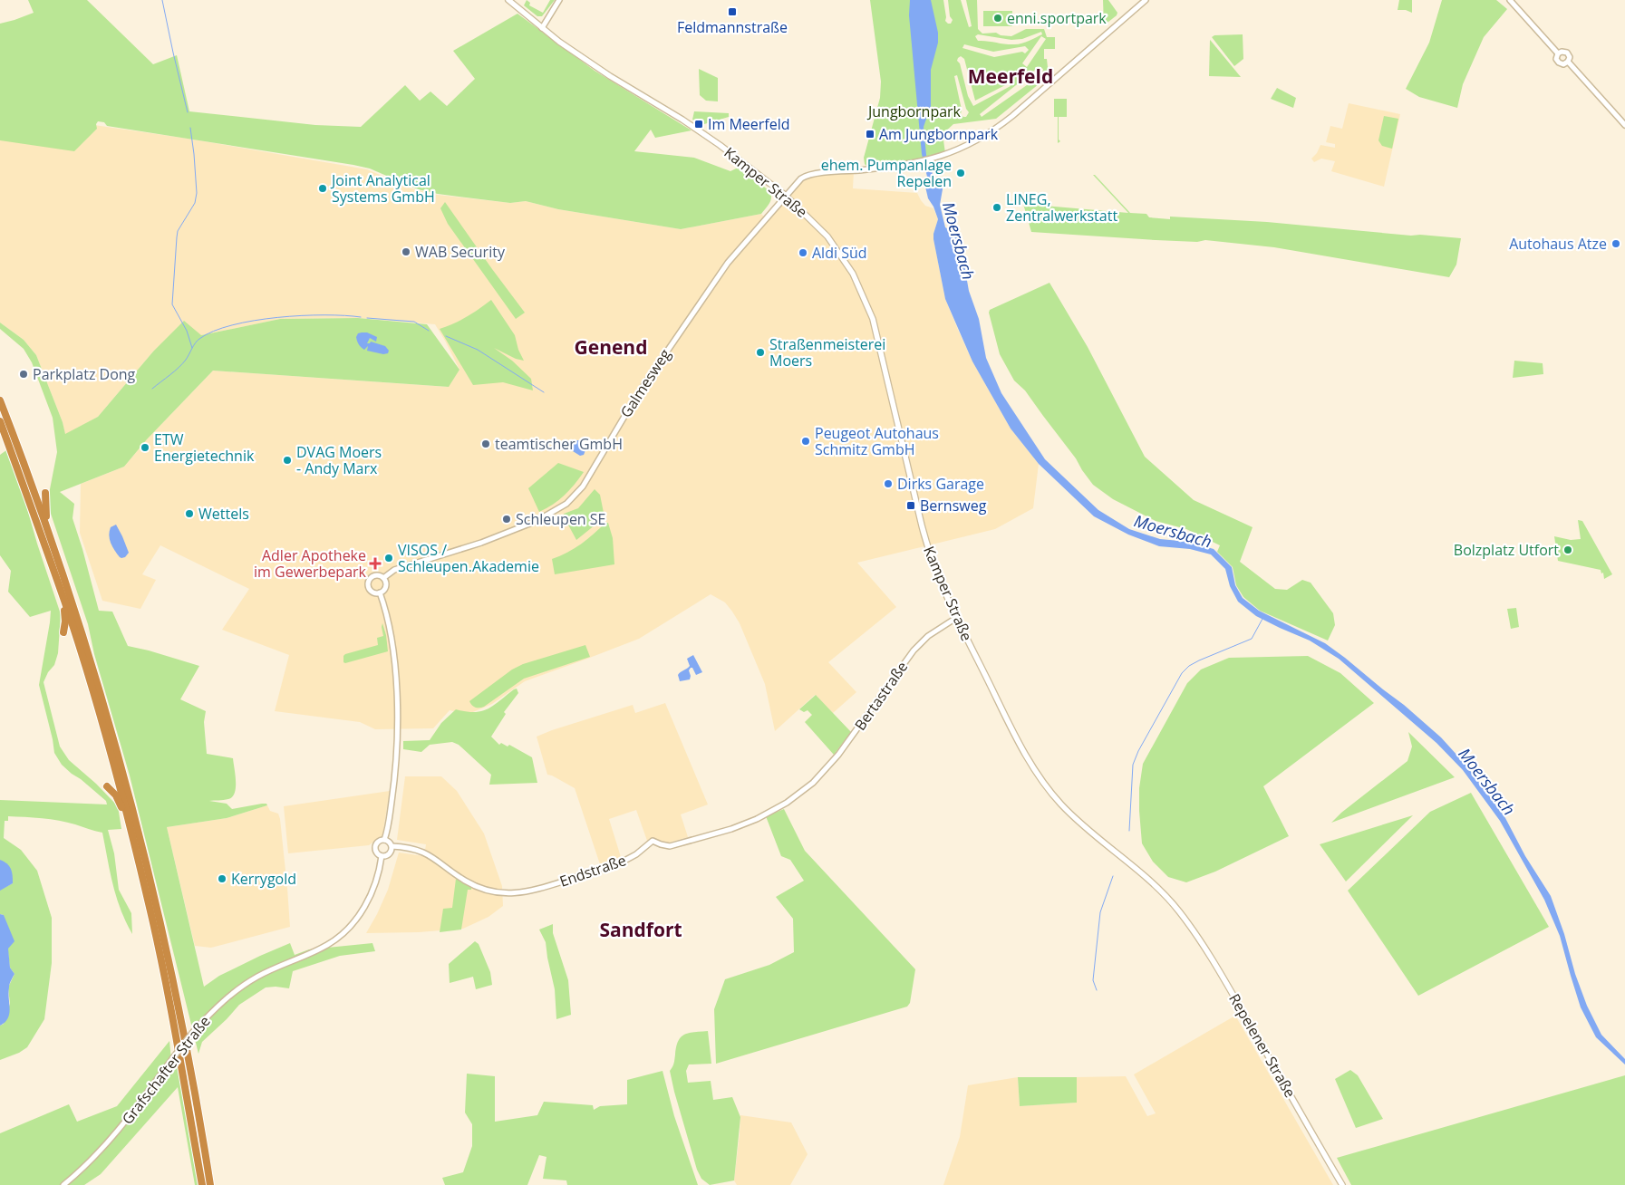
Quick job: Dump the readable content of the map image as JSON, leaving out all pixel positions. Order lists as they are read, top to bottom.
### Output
{
  "streets": {
    "main road": ["Kamper Straße", "Repelener Straße"],
    "street": [
      "Galmesweg",
      "Bertastraße",
      "Endstraße",
      "Grafschafter Straße"
    ]
  },
  "crossings": [
    ["Kamper Straße", "Galmesweg"],
    ["Kamper Straße", "Bertastraße"],
    ["Kamper Straße", "Repelener Straße"],
    ["Bertastraße", "Endstraße"],
    ["Endstraße", "Grafschafter Straße"]
  ],
  "districts": ["Meerfeld", "Genend", "Sandfort"],
  "water": ["Moersbach"],
  "parks": ["Jungbornpark"],
  "places": {
    "transit": [
      "Feldmannstraße",
      "Im Meerfeld",
      "Am Jungbornpark",
      "Bernsweg"
    ],
    "other": [
      "enni.sportpark",
      "ehem. Pumpanlage Repelen",
      "Joint Analytical Systems GmbH",
      "LINEG, Zentralwerkstatt",
      "Autohaus Atze",
      "WAB Security",
      "Aldi Süd",
      "Straßenmeisterei Moers",
      "Parkplatz Dong",
      "Peugeot Autohaus Schmitz GmbH",
      "teamtischer GmbH",
      "ETW Energietechnik",
      "DVAG Moers - Andy Marx",
      "Dirks Garage",
      "Wettels",
      "Schleupen SE",
      "Bolzplatz Utfort",
      "VISOS / Schleupen.Akademie",
      "Kerrygold"
    ],
    "health": ["Adler Apotheke im Gewerbepark"]
  }
}
